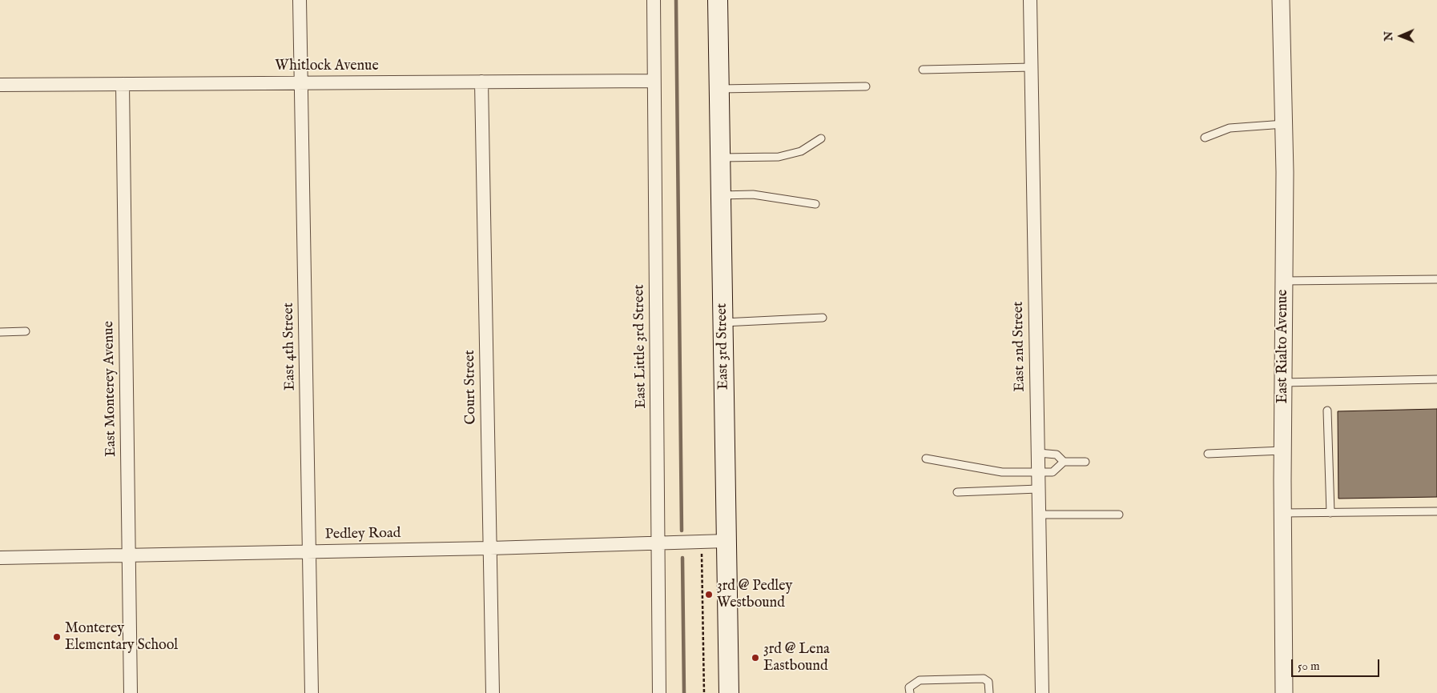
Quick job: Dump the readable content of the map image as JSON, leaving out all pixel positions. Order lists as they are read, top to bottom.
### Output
{
  "streets": {
    "main road": ["East 3rd Street"],
    "street": [
      "Whitlock Avenue",
      "East 4th Street",
      "East Little 3rd Street",
      "East 2nd Street",
      "East Rialto Avenue",
      "Court Street",
      "East Monterey Avenue",
      "Pedley Road"
    ]
  },
  "crossings": [
    ["Whitlock Avenue", "East 4th Street"],
    ["Whitlock Avenue", "East Little 3rd Street"],
    ["Whitlock Avenue", "Court Street"],
    ["Whitlock Avenue", "East Monterey Avenue"],
    ["East 4th Street", "Pedley Road"],
    ["East Little 3rd Street", "Pedley Road"],
    ["East 3rd Street", "Pedley Road"],
    ["Court Street", "Pedley Road"],
    ["East Monterey Avenue", "Pedley Road"]
  ],
  "places": ["3rd @ Pedley Westbound", "Monterey Elementary School", "3rd @ Lena Eastbound"],
  "scale_bar": "50 m",
  "north": "left"
}
